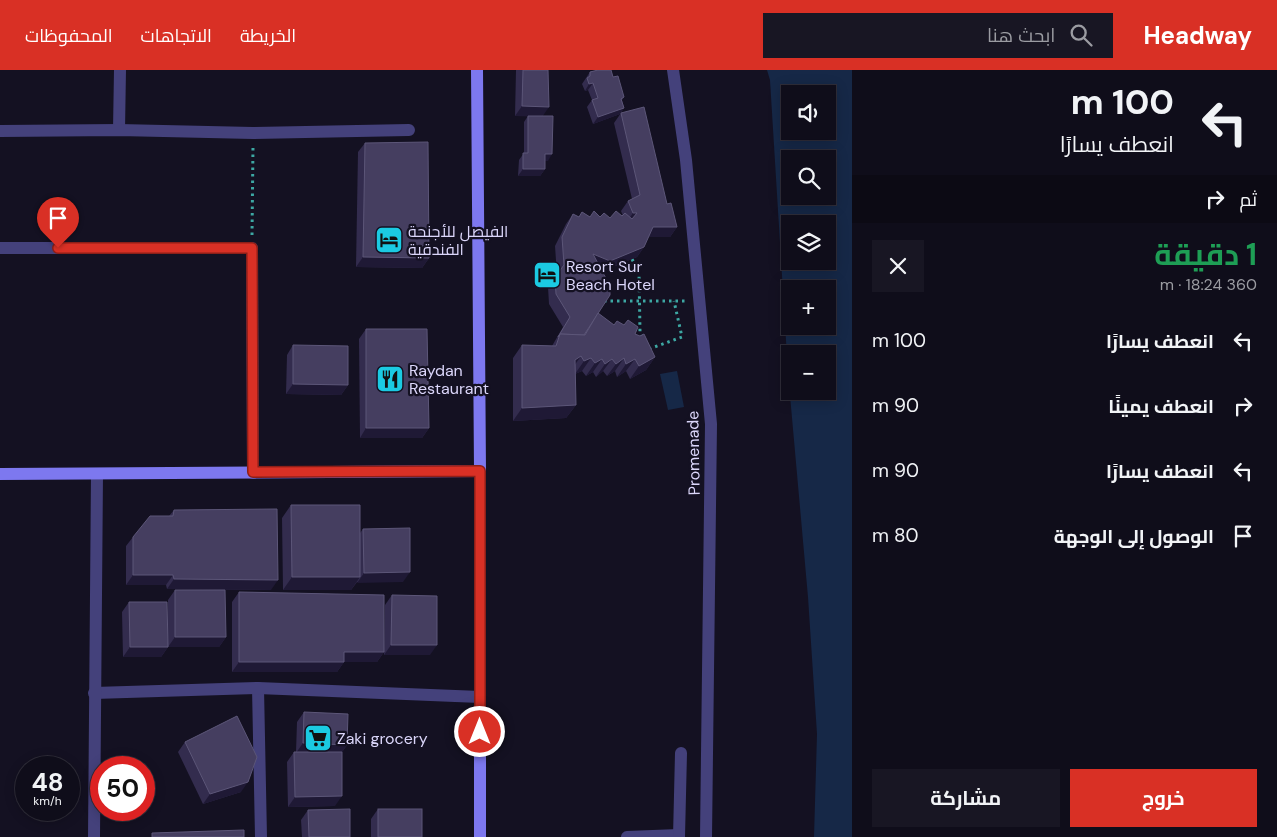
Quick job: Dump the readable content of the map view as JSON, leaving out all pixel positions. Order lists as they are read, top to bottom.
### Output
{
  "streets": {
    "street": ["Promenade"]
  },
  "places": {
    "hotel": ["الفيصل للأجنحة الفندقية", "Resort Sur Beach Hotel"],
    "restaurant": ["Raydan Restaurant"],
    "supermarket": ["Zaki grocery"]
  },
  "page": {
    "header": "Headway",
    "search": "ابحث هنا",
    "nav": ["الخريطة", "الاتجاهات", "المحفوظات"],
    "turn": ["100 m", "انعطف يسارًا"],
    "map_buttons": ["+", "−"],
    "then": "ثم",
    "heading": ["1 دقيقة", "360 m · 18:24"],
    "list": [
      {
        "name": "انعطف يسارًا",
        "value": "100 m"
      },
      {
        "name": "انعطف يمينًا",
        "value": "90 m"
      },
      {
        "name": "انعطف يسارًا",
        "value": "90 m"
      },
      {
        "name": "الوصول إلى الوجهة",
        "value": "80 m"
      }
    ],
    "speed": "48 km/h",
    "limit": "50",
    "buttons": ["خروج", "مشاركة"]
  }
}
